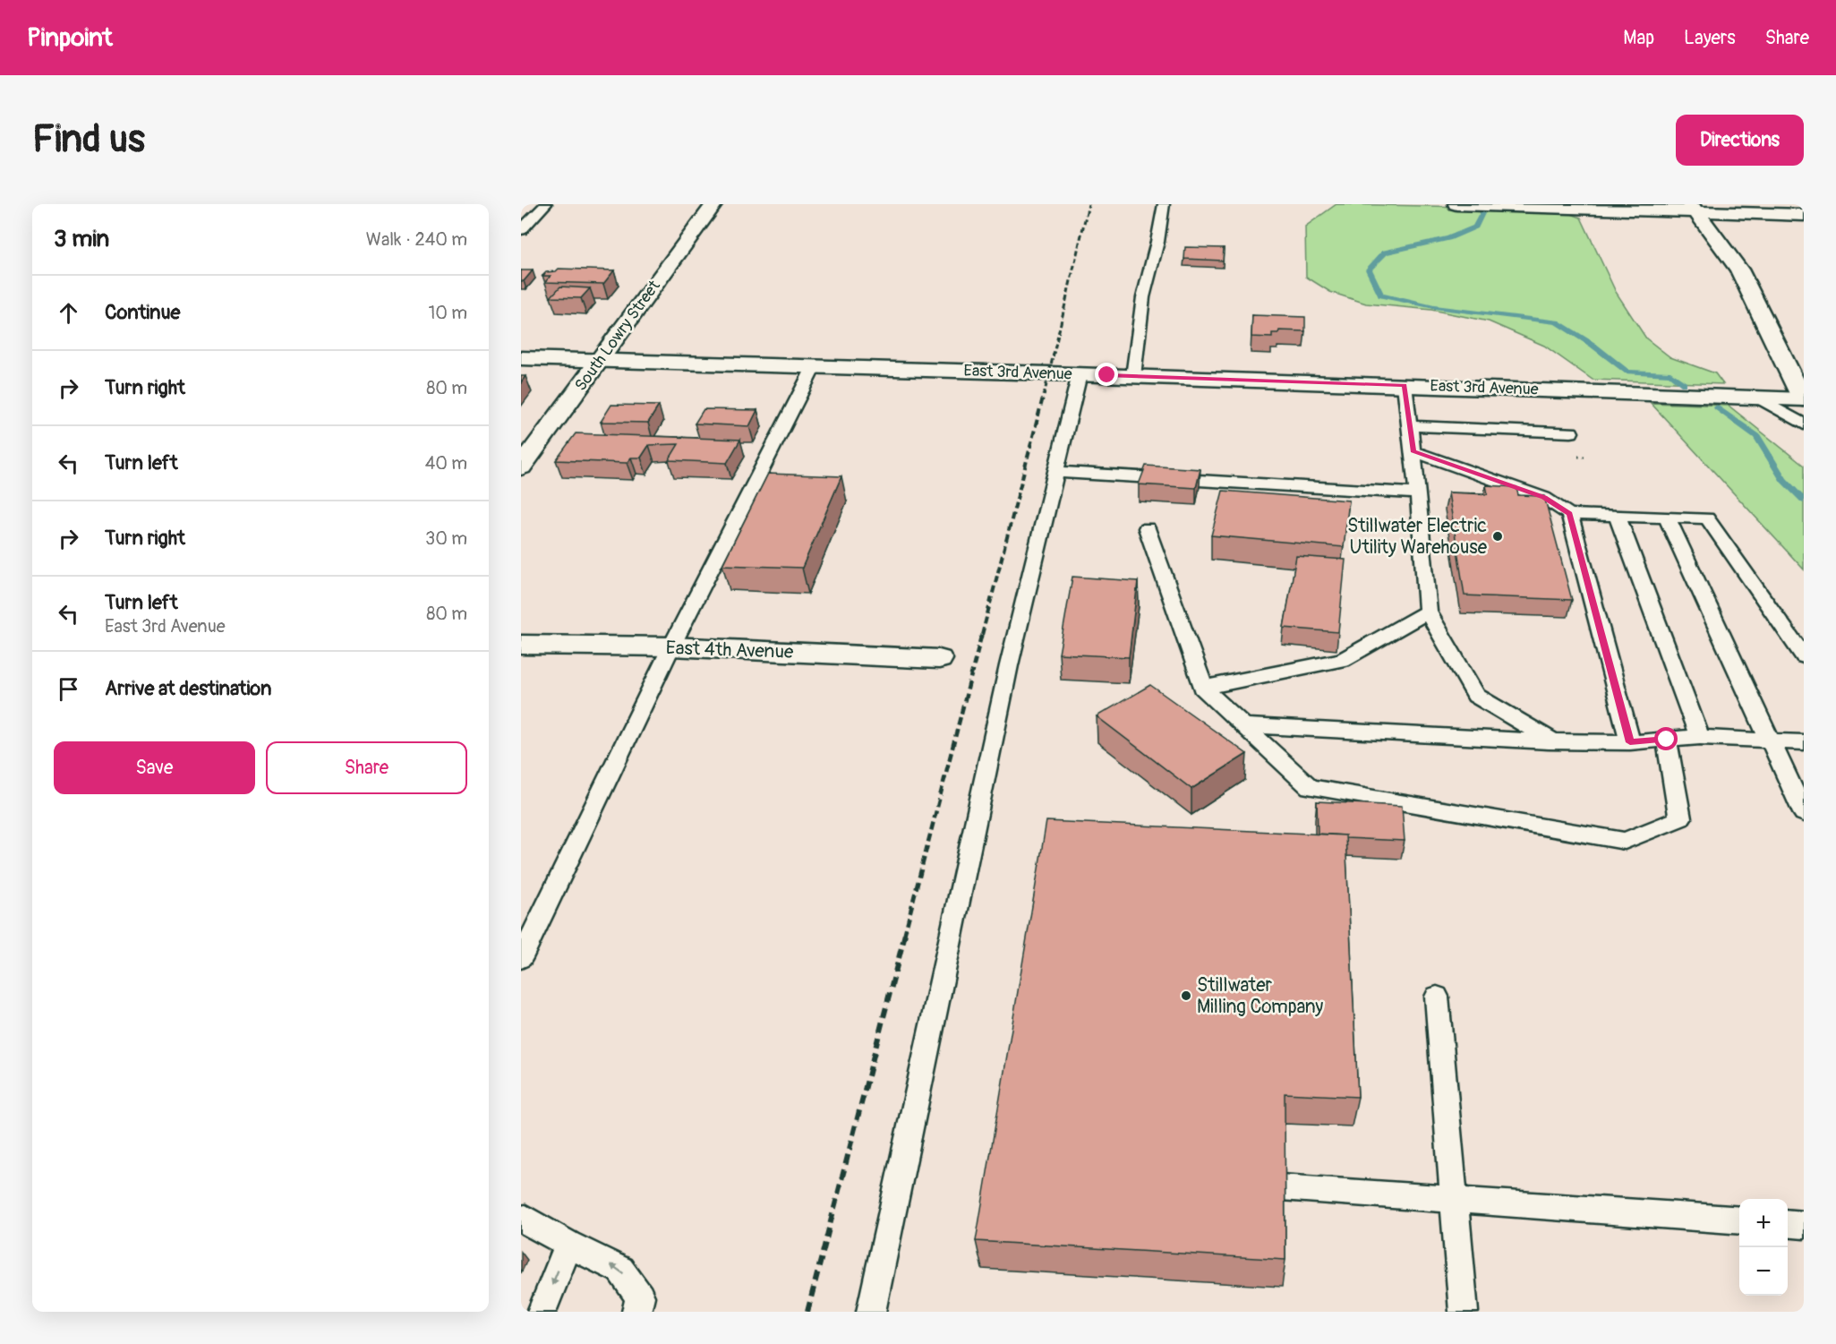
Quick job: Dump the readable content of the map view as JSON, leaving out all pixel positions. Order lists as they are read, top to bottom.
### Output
{
  "streets": {
    "street": ["South Lowry Street", "East 3rd Avenue", "East 4th Avenue"]
  },
  "crossings": [
    ["South Lowry Street", "East 3rd Avenue"]
  ],
  "places": ["Stillwater Electric Utility Warehouse", "Stillwater Milling Company"],
  "page": {
    "header": "Pinpoint",
    "nav": ["Map", "Layers", "Share"],
    "buttons": [
      "Directions",
      ["Save", "Share"]
    ],
    "title": "Find us",
    "heading": ["3 min", "Walk · 240 m"],
    "list": [
      ["Continue", "10 m"],
      ["Turn right", "80 m"],
      ["Turn left", "40 m"],
      ["Turn right", "30 m"],
      ["Turn left", "East 3rd Avenue", "80 m"],
      "Arrive at destination"
    ],
    "map_buttons": ["+", "−"]
  }
}
